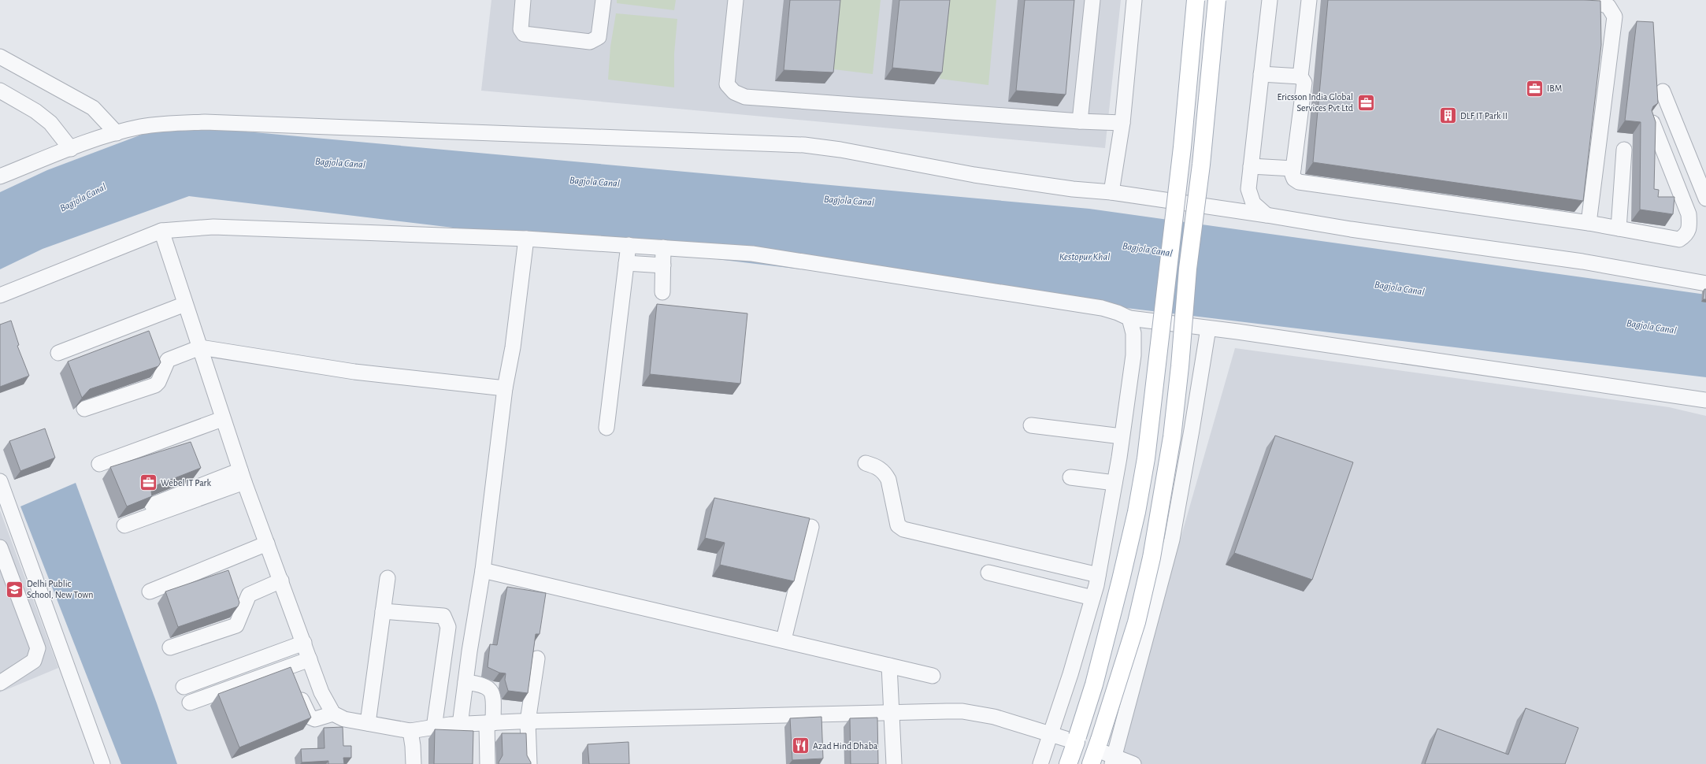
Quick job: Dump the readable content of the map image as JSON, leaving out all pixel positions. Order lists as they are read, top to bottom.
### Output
{
  "water": ["Bagjola Canal", "Kestopur Khal"],
  "places": {
    "office": ["IBM", "Ericsson India Global Services Pvt Ltd", "Webel IT Park"],
    "building": ["DLF IT Park II"],
    "school or university": ["Delhi Public School, New Town"],
    "restaurant": ["Azad Hind Dhaba"]
  }
}
